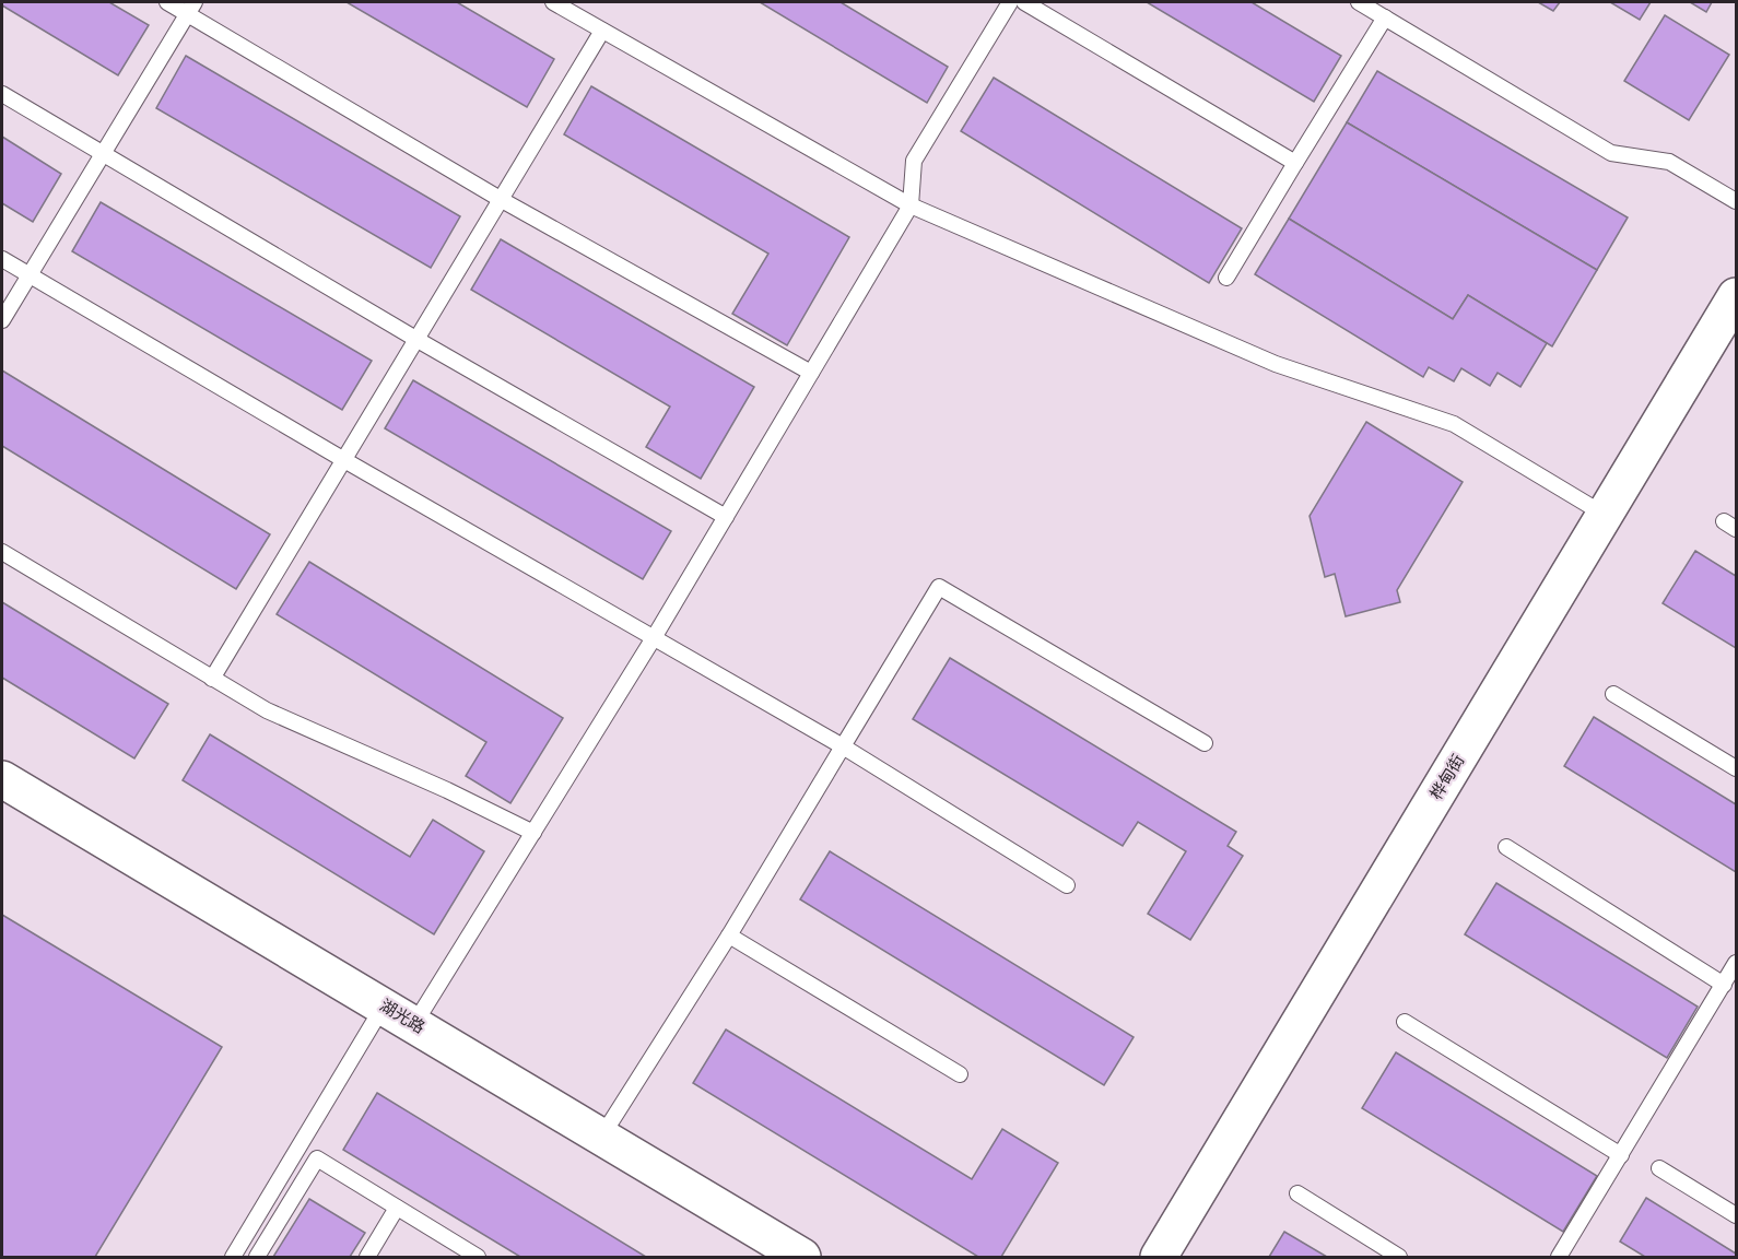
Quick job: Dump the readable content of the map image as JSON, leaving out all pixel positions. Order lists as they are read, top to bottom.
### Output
{
  "streets": {
    "street": ["桦甸街", "湖光路"]
  }
}
